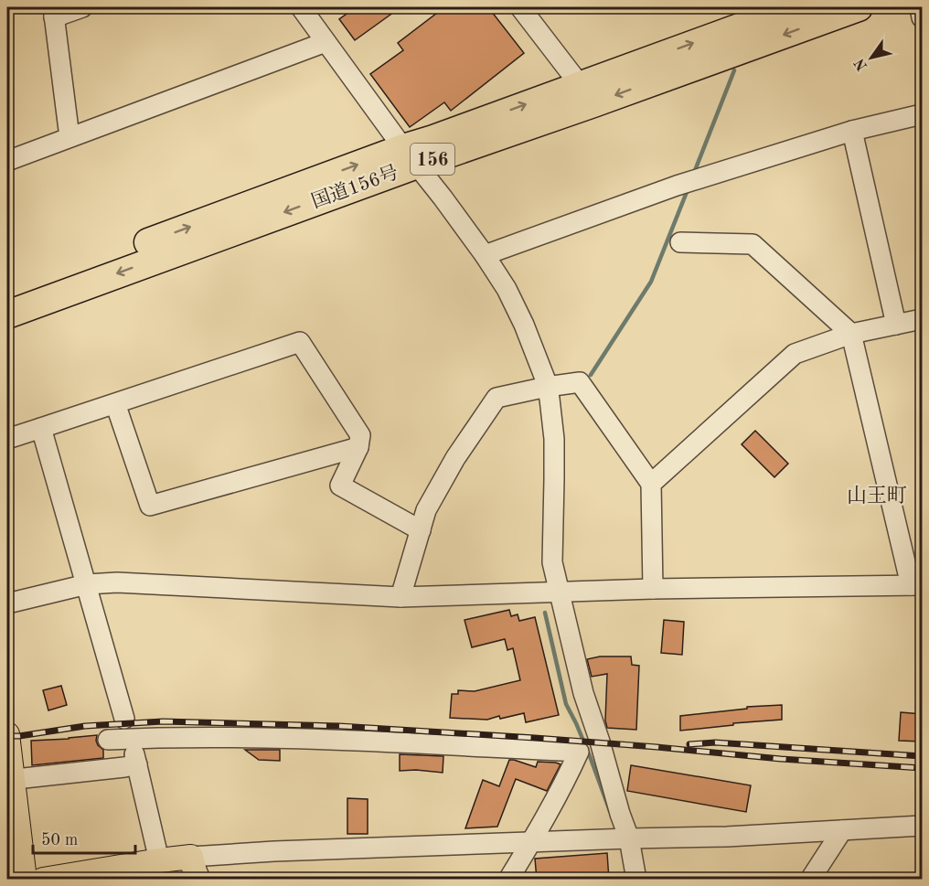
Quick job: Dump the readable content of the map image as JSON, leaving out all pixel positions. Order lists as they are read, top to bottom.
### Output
{
  "streets": {
    "highway": ["156", "国道156号"]
  },
  "districts": ["山王町"],
  "scale_bar": "50 m",
  "north": "bottom left"
}
